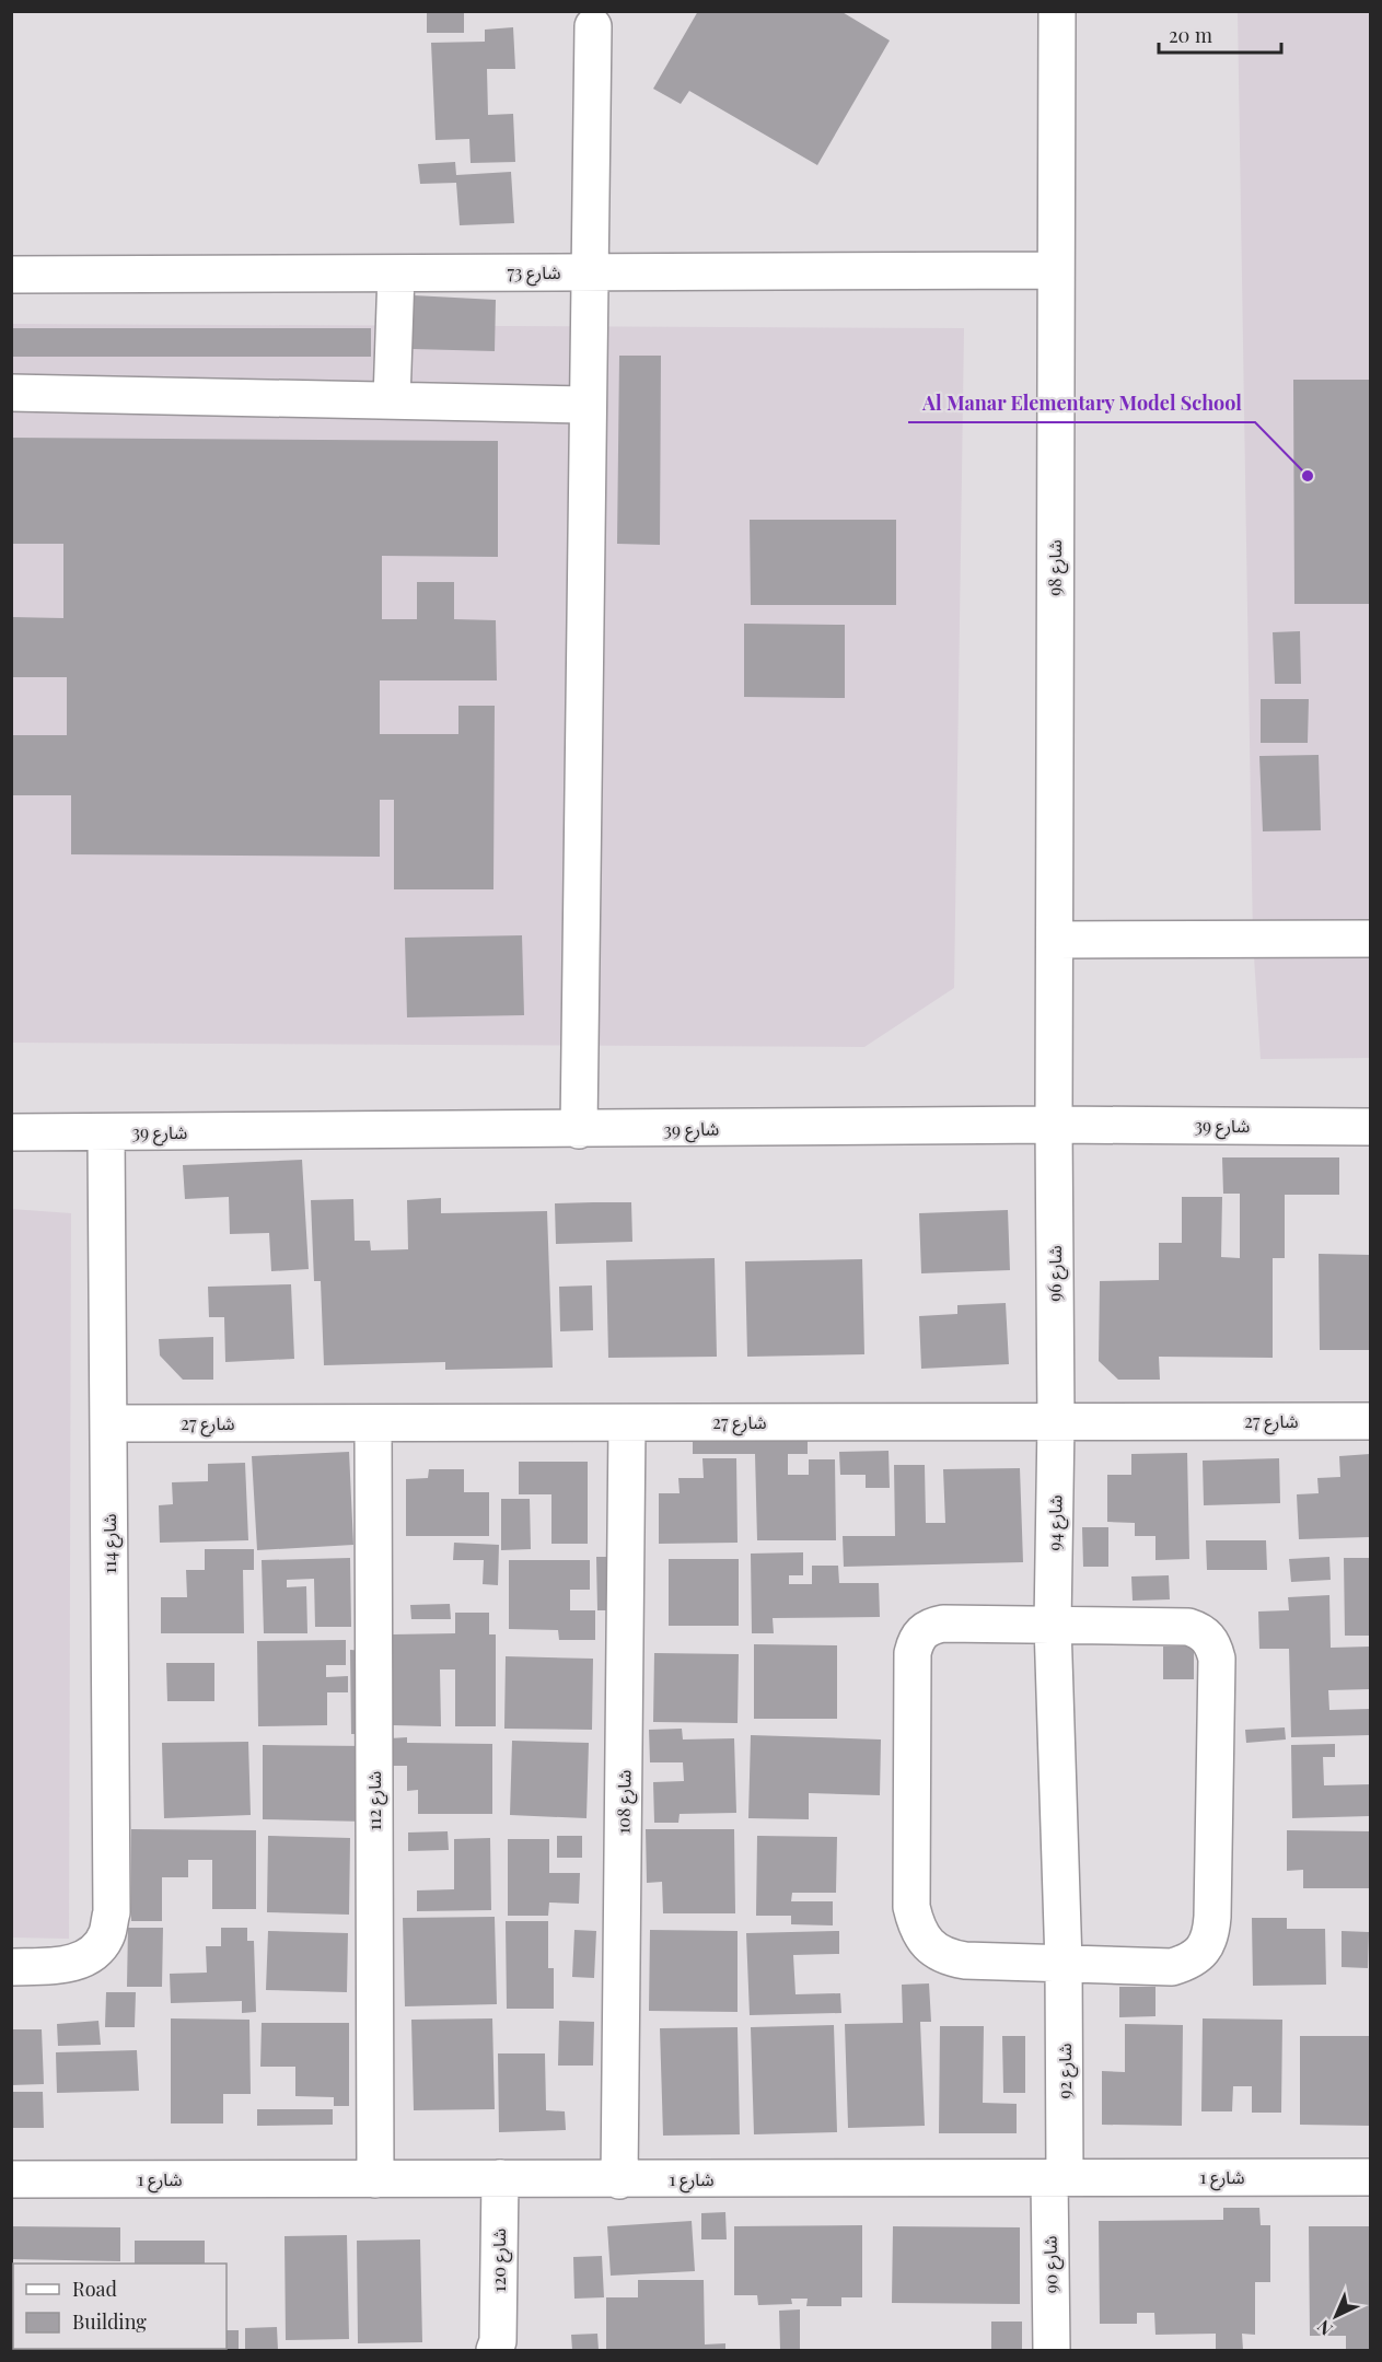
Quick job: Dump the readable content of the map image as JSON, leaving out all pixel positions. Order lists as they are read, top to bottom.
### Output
{
  "streets": {
    "street": [
      "شارع 73",
      "شارع 98",
      "شارع 39",
      "شارع 96",
      "شارع 27",
      "شارع 94",
      "شارع 114",
      "شارع 112",
      "شارع 108",
      "شارع 92",
      "شارع 1",
      "شارع 120",
      "شارع 90"
    ]
  },
  "crossings": [
    ["شارع 73", "شارع 98"],
    ["شارع 98", "شارع 39"],
    ["شارع 98", "شارع 96"],
    ["شارع 39", "شارع 96"],
    ["شارع 39", "شارع 114"],
    ["شارع 96", "شارع 27"],
    ["شارع 96", "شارع 94"],
    ["شارع 27", "شارع 94"],
    ["شارع 27", "شارع 114"],
    ["شارع 27", "شارع 112"],
    ["شارع 27", "شارع 108"],
    ["شارع 94", "شارع 92"],
    ["شارع 112", "شارع 1"],
    ["شارع 108", "شارع 1"],
    ["شارع 92", "شارع 1"],
    ["شارع 92", "شارع 90"],
    ["شارع 1", "شارع 120"],
    ["شارع 1", "شارع 90"]
  ],
  "places": ["Al Manar Elementary Model School"],
  "legend": ["Road", "Building"],
  "scale_bar": "20 m",
  "north": "bottom left"
}
